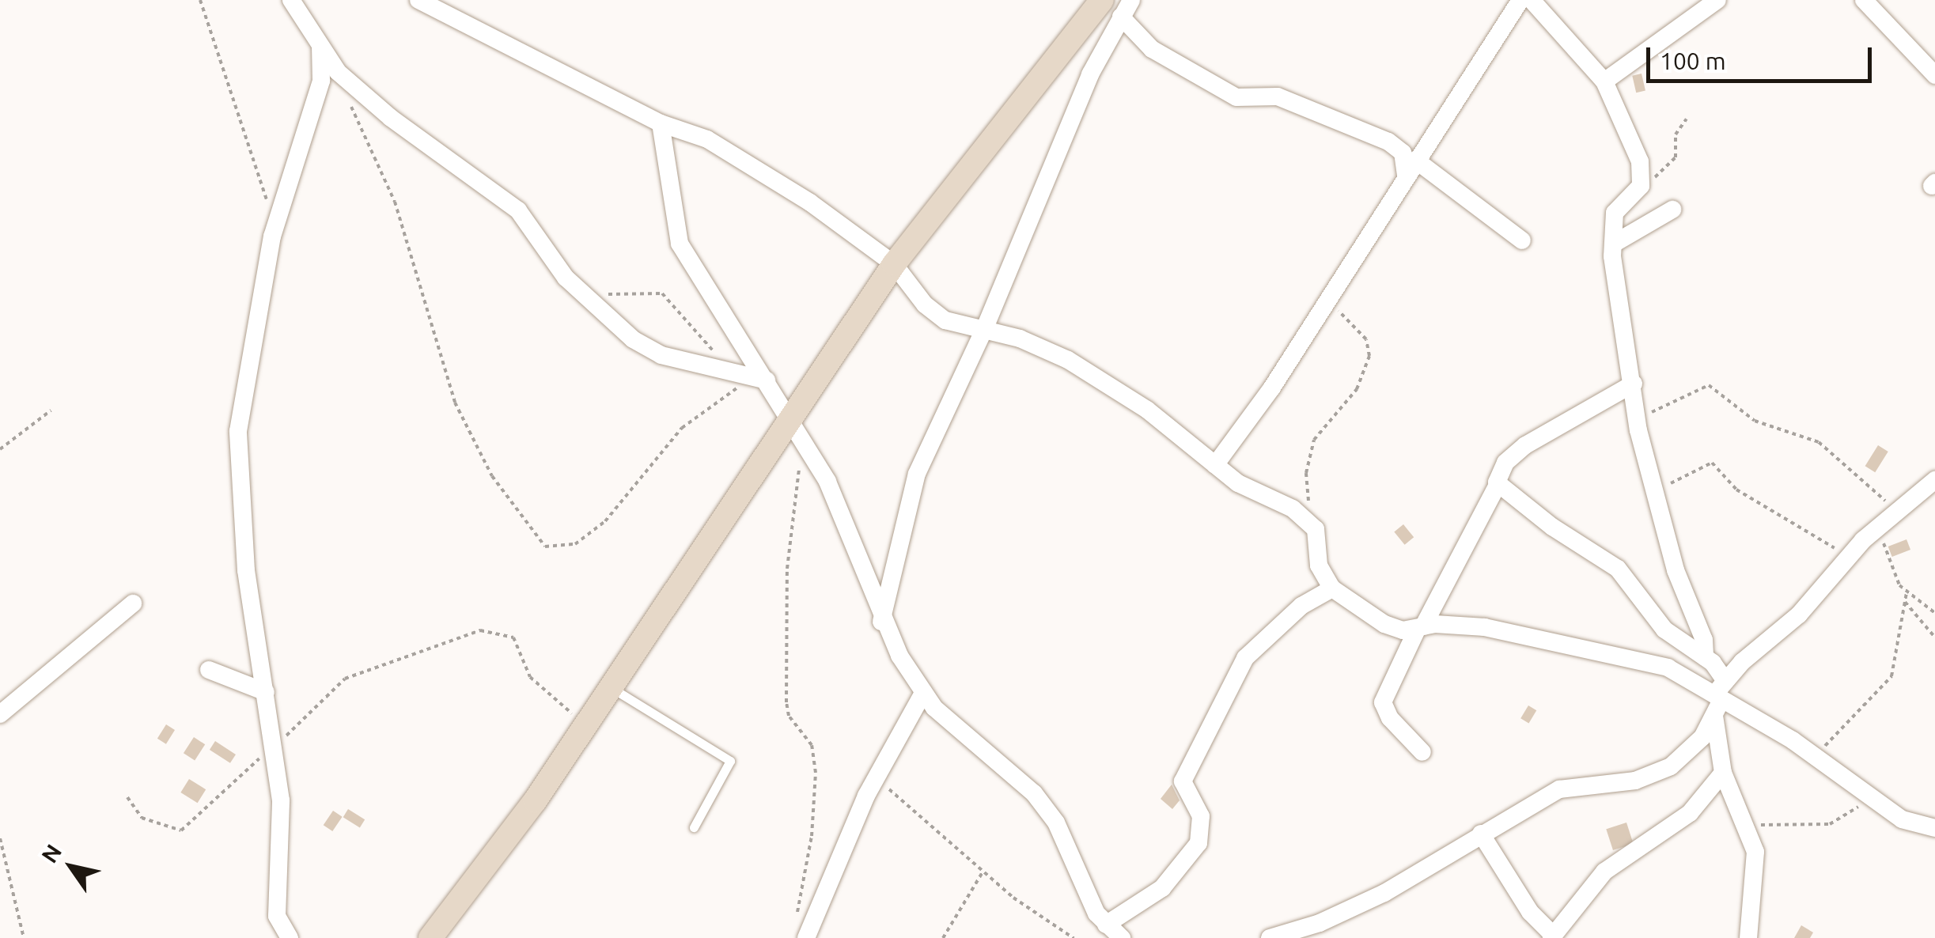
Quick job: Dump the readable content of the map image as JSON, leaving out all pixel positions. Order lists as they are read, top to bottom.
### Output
{
  "scale_bar": "100 m",
  "north": "top left"
}
